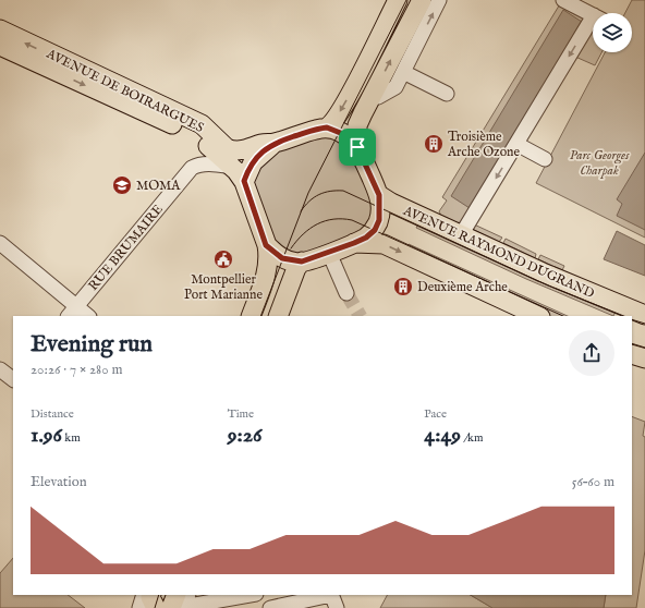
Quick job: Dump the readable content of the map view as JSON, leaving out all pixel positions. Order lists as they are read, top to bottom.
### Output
{
  "streets": {
    "main road": ["AVENUE DE BOIRARGUES", "AVENUE RAYMOND DUGRAND"],
    "street": ["RUE BRUMAIRE"]
  },
  "crossings": [
    ["AVENUE DE BOIRARGUES", "AVENUE RAYMOND DUGRAND"]
  ],
  "parks": ["Parc Georges Charpak"],
  "places": {
    "building": ["Troisième Arche Ozone", "Deuxième Arche"],
    "school or university": ["MOMA"],
    "public building": ["Montpellier Port Marianne"]
  },
  "page": {
    "heading": ["Evening run", "20:26 · 7 × 280 m"],
    "stats": [
      ["Distance", "1.96 km"],
      ["Time", "9:26"],
      ["Pace", "4:49 /km"]
    ],
    "chart": ["Elevation", "56–60 m"]
  }
}
